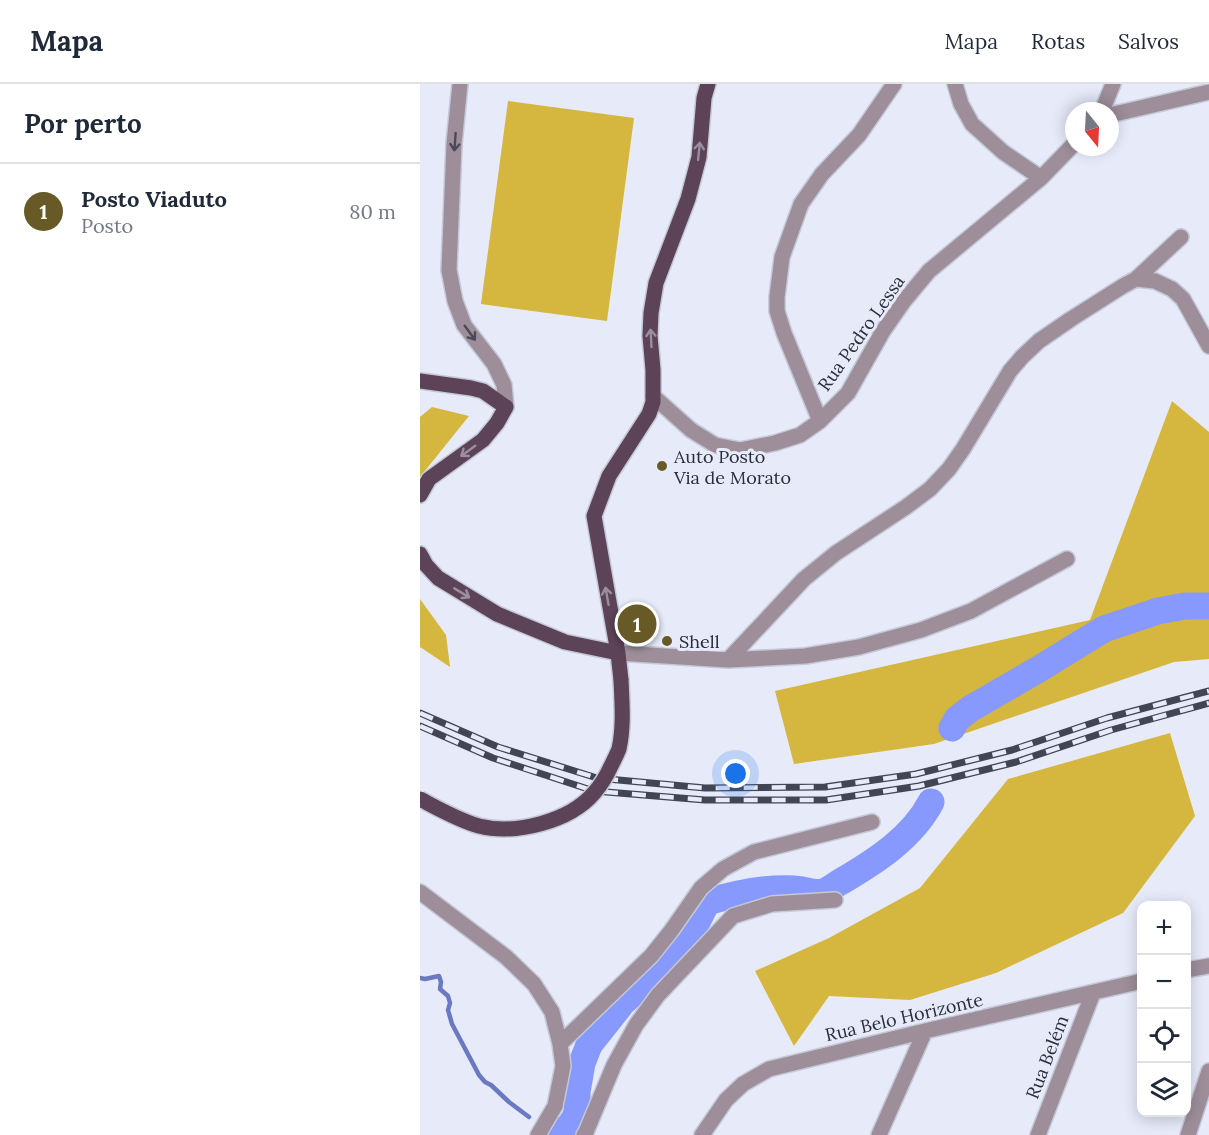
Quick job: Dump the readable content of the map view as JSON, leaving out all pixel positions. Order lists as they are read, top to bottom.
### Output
{
  "streets": {
    "street": ["Rua Pedro Lessa", "Rua Belo Horizonte", "Rua Belém"]
  },
  "crossings": [
    ["Rua Belo Horizonte", "Rua Belém"]
  ],
  "places": ["Auto Posto Via de Morato", "Shell"],
  "north": "bottom",
  "page": {
    "header": "Mapa",
    "nav": ["Mapa", "Rotas", "Salvos"],
    "heading": "Por perto",
    "list": [
      {
        "mark": "1",
        "name": "Posto Viaduto",
        "note": "Posto",
        "value": "80 m"
      }
    ],
    "pins": "1",
    "map_buttons": ["+", "−"]
  }
}
